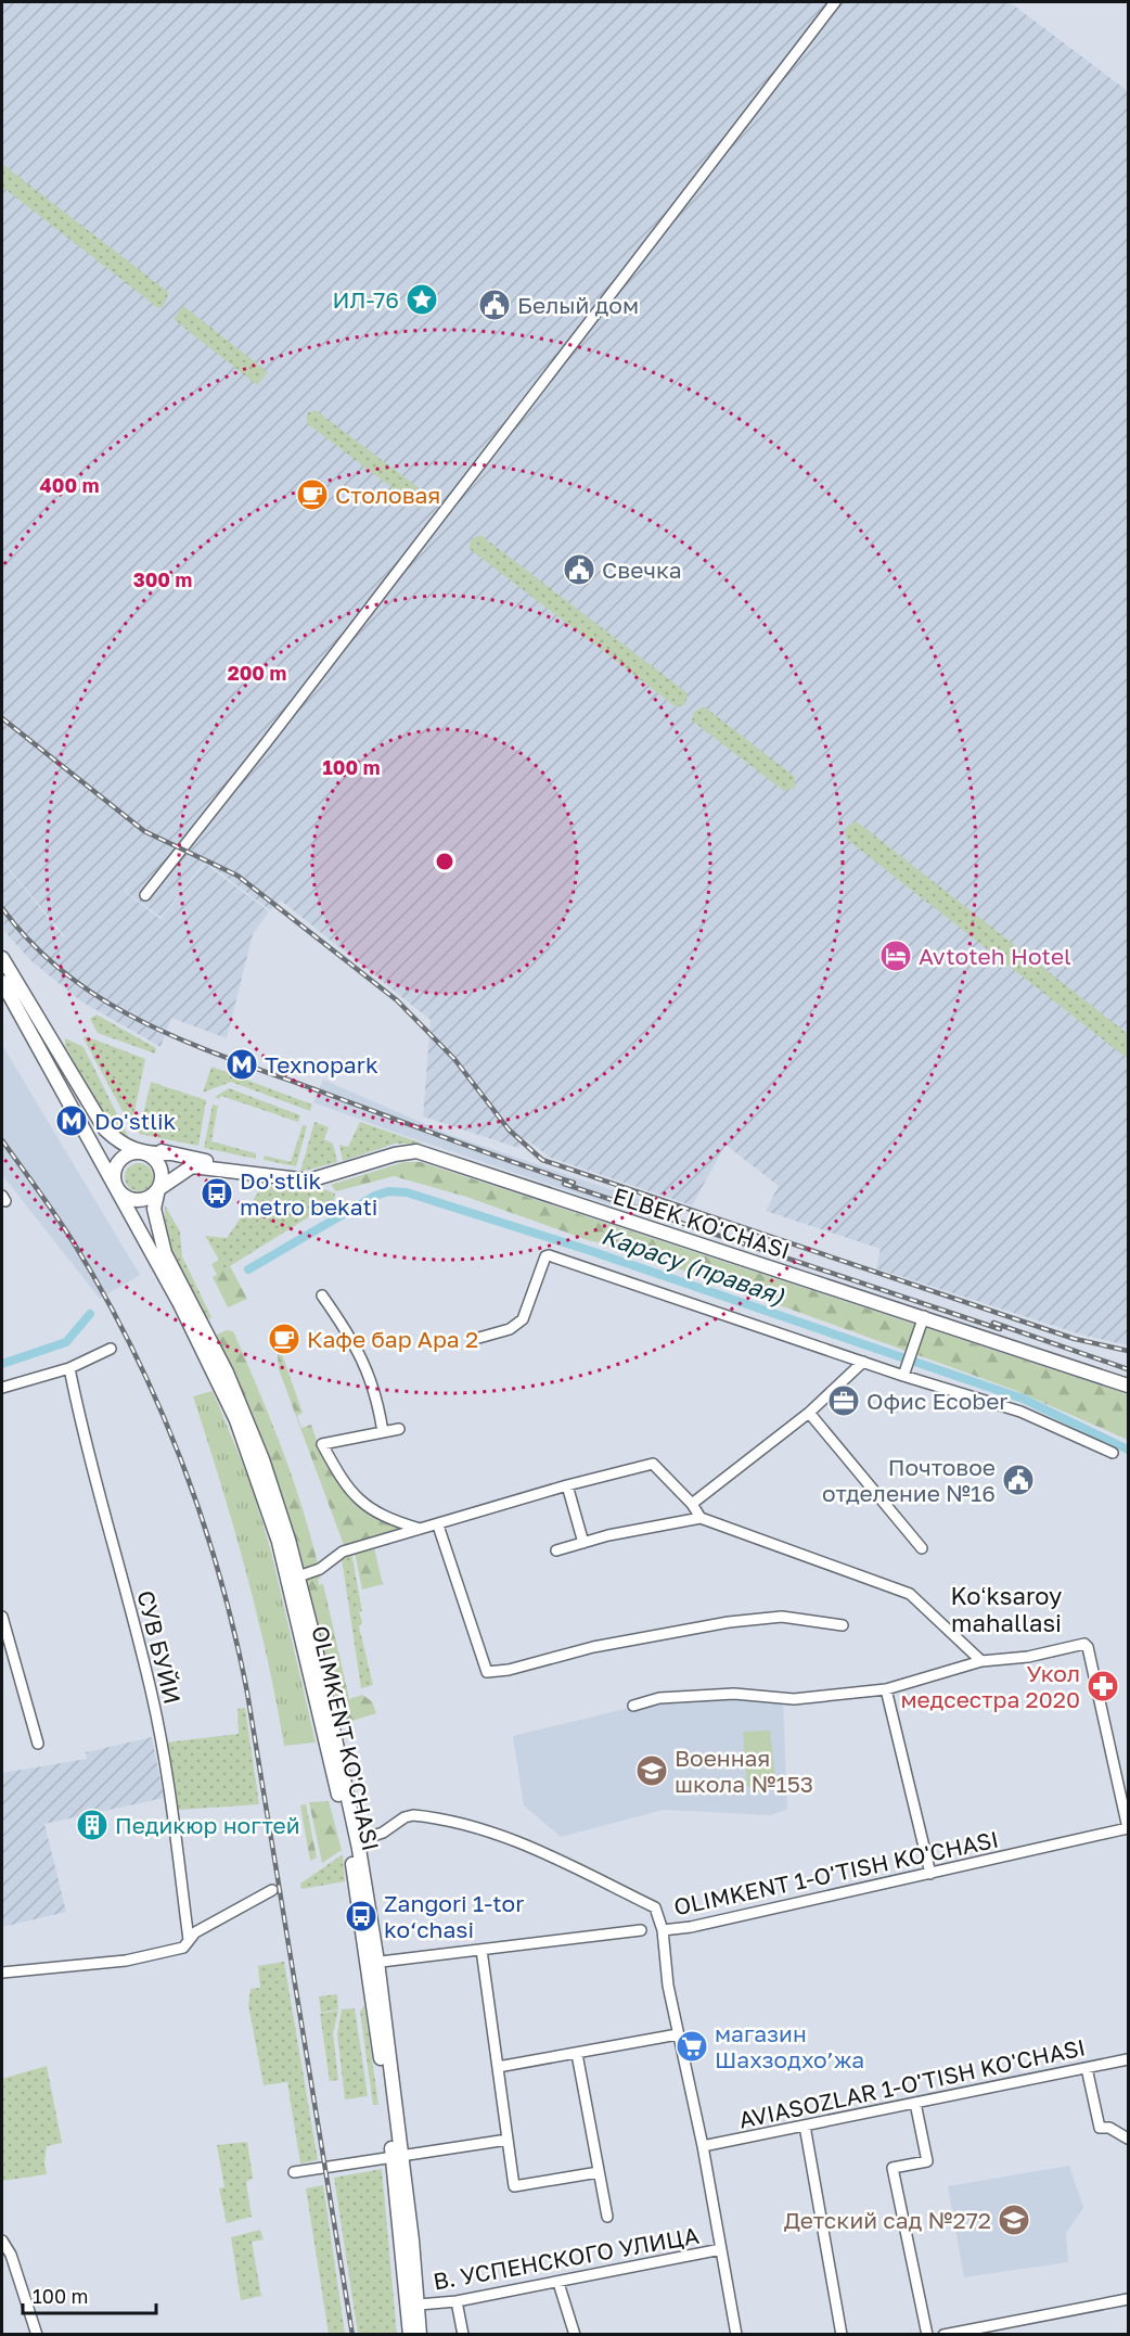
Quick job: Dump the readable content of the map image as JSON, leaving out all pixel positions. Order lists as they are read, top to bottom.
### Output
{
  "streets": {
    "main road": ["ELBEK KO'CHASI", "OLIMKENT KO'CHASI"],
    "street": [
      "СУВ БУЙИ",
      "OLIMKENT 1-O'TISH KO'CHASI",
      "AVIASOZLAR 1-O'TISH KO'CHASI",
      "В. УСПЕНСКОГО УЛИЦА"
    ]
  },
  "crossings": [
    ["ELBEK KO'CHASI", "OLIMKENT KO'CHASI"],
    ["OLIMKENT KO'CHASI", "OLIMKENT 1-O'TISH KO'CHASI"],
    ["OLIMKENT KO'CHASI", "В. УСПЕНСКОГО УЛИЦА"]
  ],
  "districts": ["Koʻksaroy mahallasi"],
  "water": ["Карасу (правая)"],
  "places": {
    "place": ["ИЛ-76"],
    "public building": ["Белый дом", "Свечка", "Почтовое отделение №16"],
    "cafe": ["Столовая", "Кафе бар Ара 2"],
    "hotel": ["Avtoteh Hotel"],
    "metro station": ["Texnopark", "Do'stlik"],
    "bus stop": ["Do'stlik metro bekati", "Zangori 1-tor ko‘chasi"],
    "office": ["Офис Ecober"],
    "pharmacy": ["Укол медсестра 2020"],
    "school or university": ["Военная школа №153", "Детский сад №272"],
    "building": ["Педикюр ногтей"],
    "supermarket": ["магазин Шахзодхо’жа"]
  },
  "scale_bar": "100 m",
  "rings": [
    "400 m",
    "300 m",
    "200 m",
    "100 m"
  ]
}
